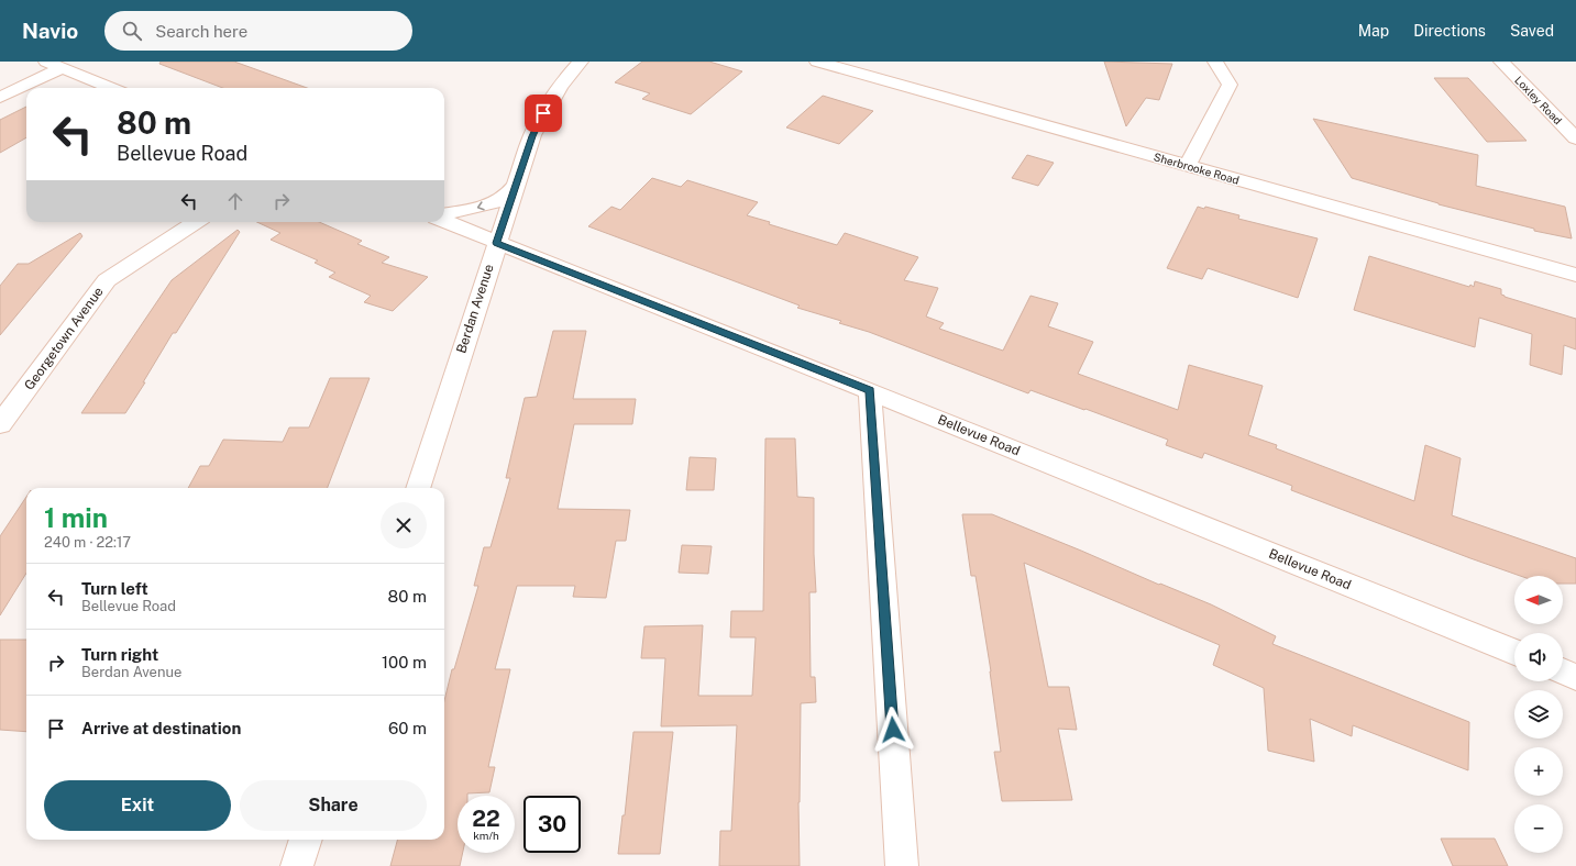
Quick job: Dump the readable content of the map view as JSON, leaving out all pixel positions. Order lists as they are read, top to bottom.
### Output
{
  "streets": {
    "street": [
      "Loxley Road",
      "Sherbrooke Road",
      "Berdan Avenue",
      "Georgetown Avenue",
      "Bellevue Road"
    ]
  },
  "crossings": [
    ["Berdan Avenue", "Bellevue Road"]
  ],
  "north": "left",
  "page": {
    "header": "Navio",
    "search": "Search here",
    "nav": ["Map", "Directions", "Saved"],
    "turn": ["80 m", "Bellevue Road"],
    "heading": ["1 min", "240 m · 22:17"],
    "list": [
      {
        "name": "Turn left",
        "note": "Bellevue Road",
        "value": "80 m"
      },
      {
        "name": "Turn right",
        "note": "Berdan Avenue",
        "value": "100 m"
      },
      {
        "name": "Arrive at destination",
        "value": "60 m"
      }
    ],
    "map_buttons": ["+", "−"],
    "buttons": ["Exit", "Share"],
    "speed": "22 km/h",
    "limit": "30"
  }
}
